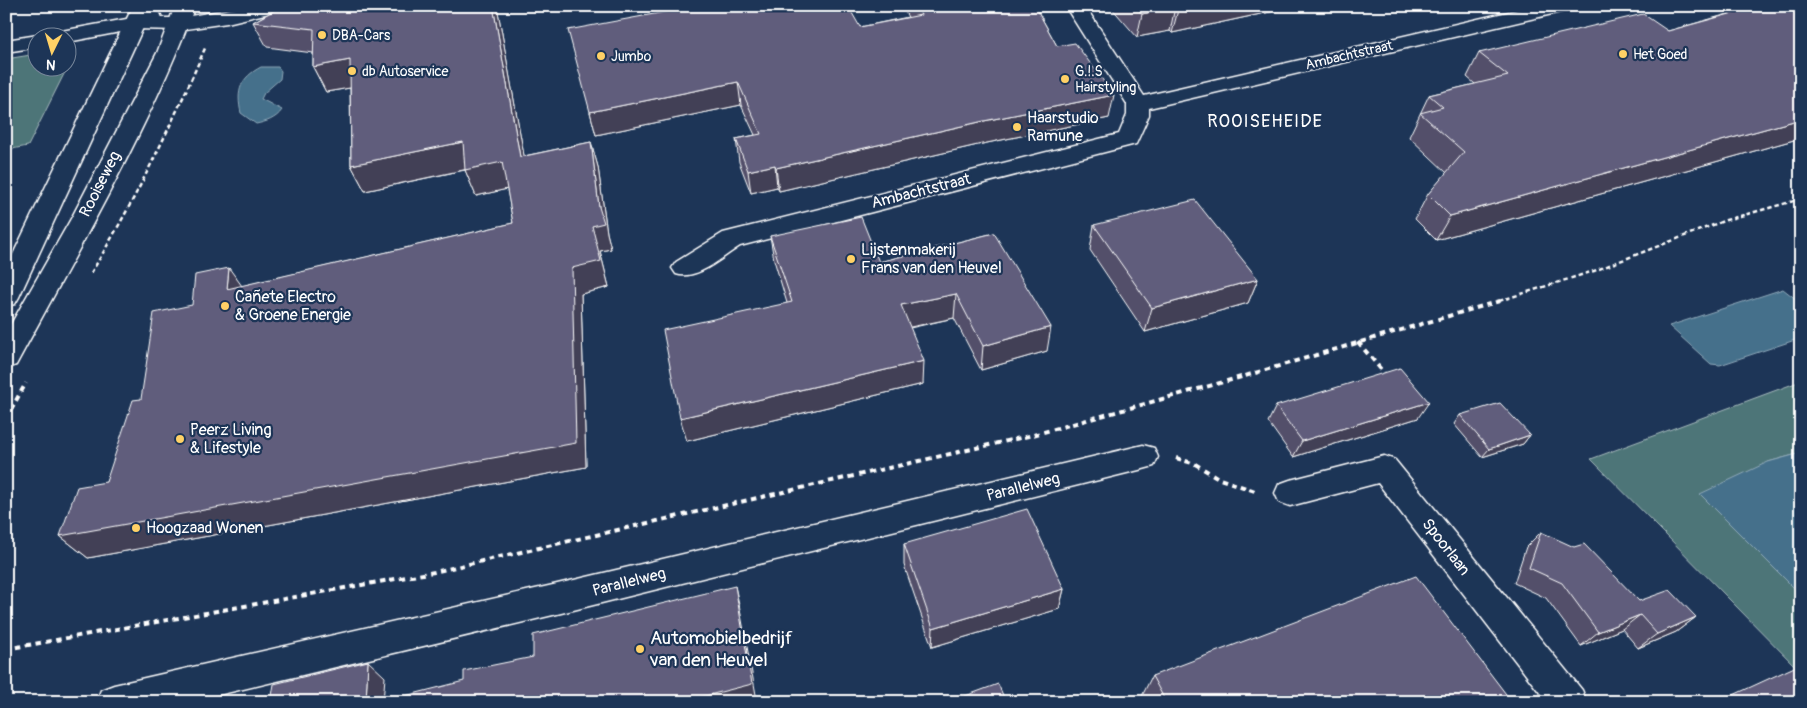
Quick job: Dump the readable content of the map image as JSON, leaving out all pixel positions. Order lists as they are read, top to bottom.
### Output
{
  "streets": {
    "street": [
      "Ambachtstraat",
      "Rooiseweg",
      "Parallelweg",
      "Spoorlaan"
    ]
  },
  "districts": ["ROOISEHEIDE"],
  "places": [
    "DBA-Cars",
    "Het Goed",
    "Jumbo",
    "db Autoservice",
    "G.!.S Hairstyling",
    "Haarstudio Ramune",
    "Lijstenmakerij Frans van den Heuvel",
    "Cañete Electro & Groene Energie",
    "Peerz Living & Lifestyle",
    "Hoogzaad Wonen",
    "Automobielbedrijf van den Heuvel"
  ],
  "north": "bottom"
}
